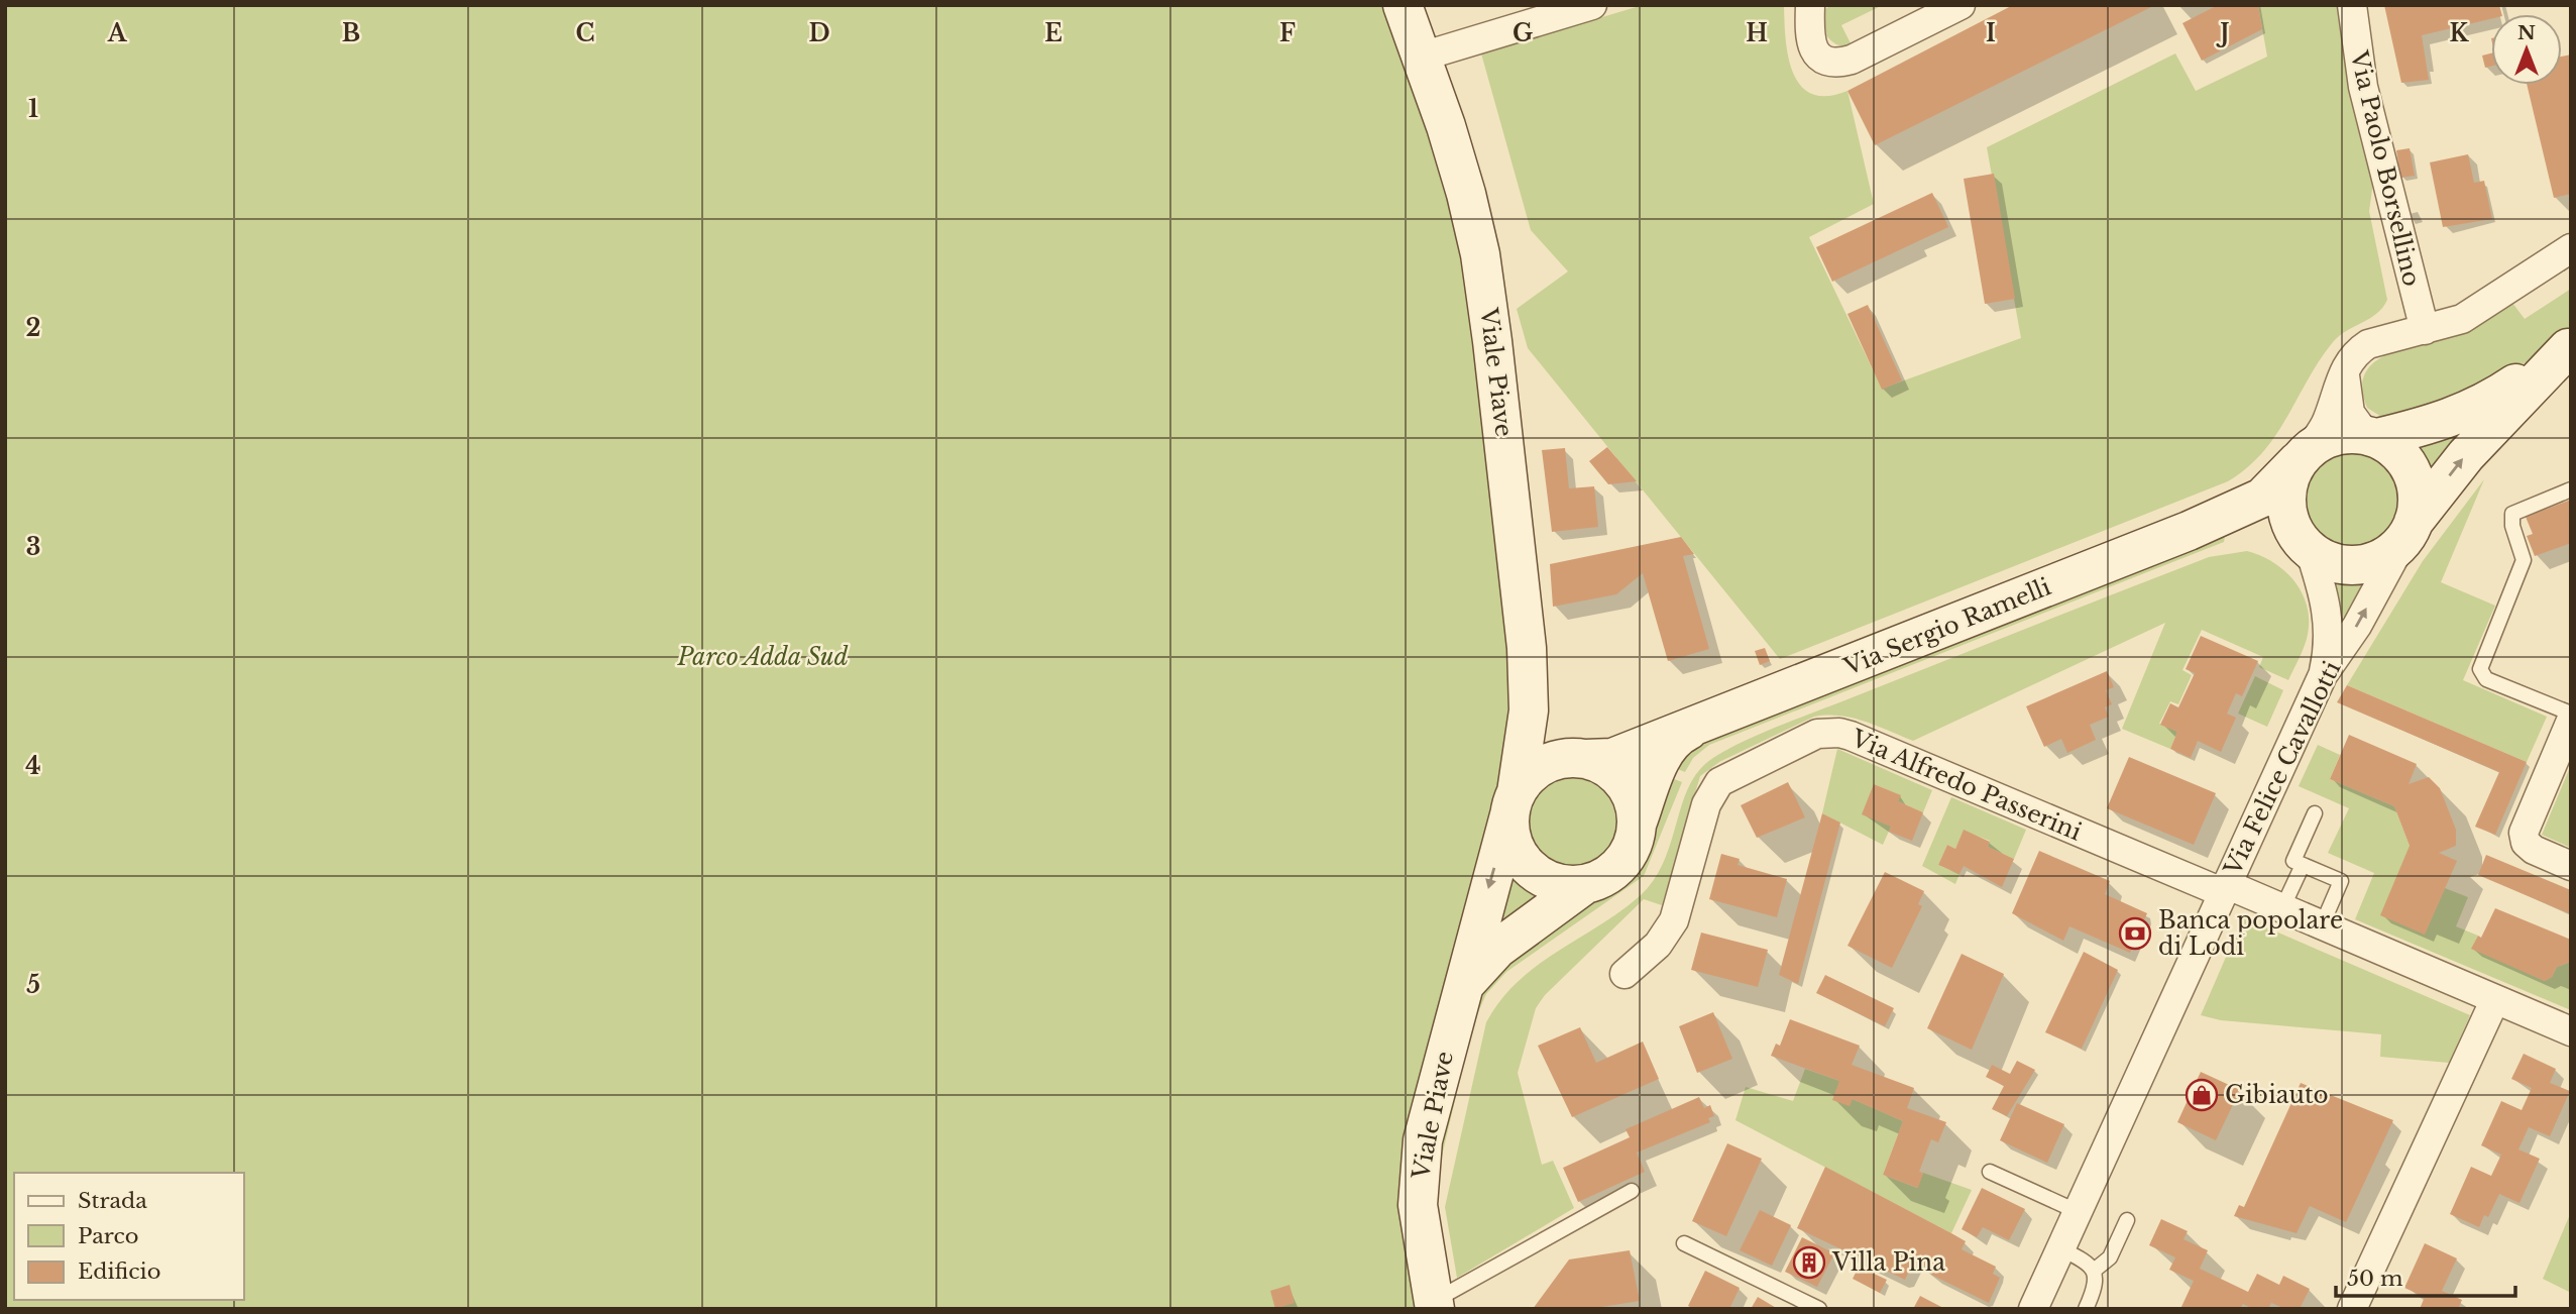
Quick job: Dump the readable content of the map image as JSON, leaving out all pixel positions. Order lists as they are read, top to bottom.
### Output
{
  "streets": {
    "street": [
      "Via Paolo Borsellino",
      "Viale Piave",
      "Via Sergio Ramelli",
      "Via Felice Cavallotti",
      "Via Alfredo Passerini"
    ]
  },
  "crossings": [
    ["Viale Piave", "Via Sergio Ramelli"],
    ["Via Sergio Ramelli", "Via Felice Cavallotti"],
    ["Via Felice Cavallotti", "Via Alfredo Passerini"]
  ],
  "parks": ["Parco Adda Sud"],
  "places": {
    "bank": ["Banca popolare di Lodi"],
    "shop": ["Gibiauto"],
    "building": ["Villa Pina"]
  },
  "legend": ["Strada", "Parco", "Edificio"],
  "scale_bar": "50 m",
  "north": "top",
  "grid": {
    "columns": [
      "A",
      "B",
      "C",
      "D",
      "E",
      "F",
      "G",
      "H",
      "I",
      "J",
      "K"
    ],
    "rows": [
      "1",
      "2",
      "3",
      "4",
      "5"
    ]
  }
}
